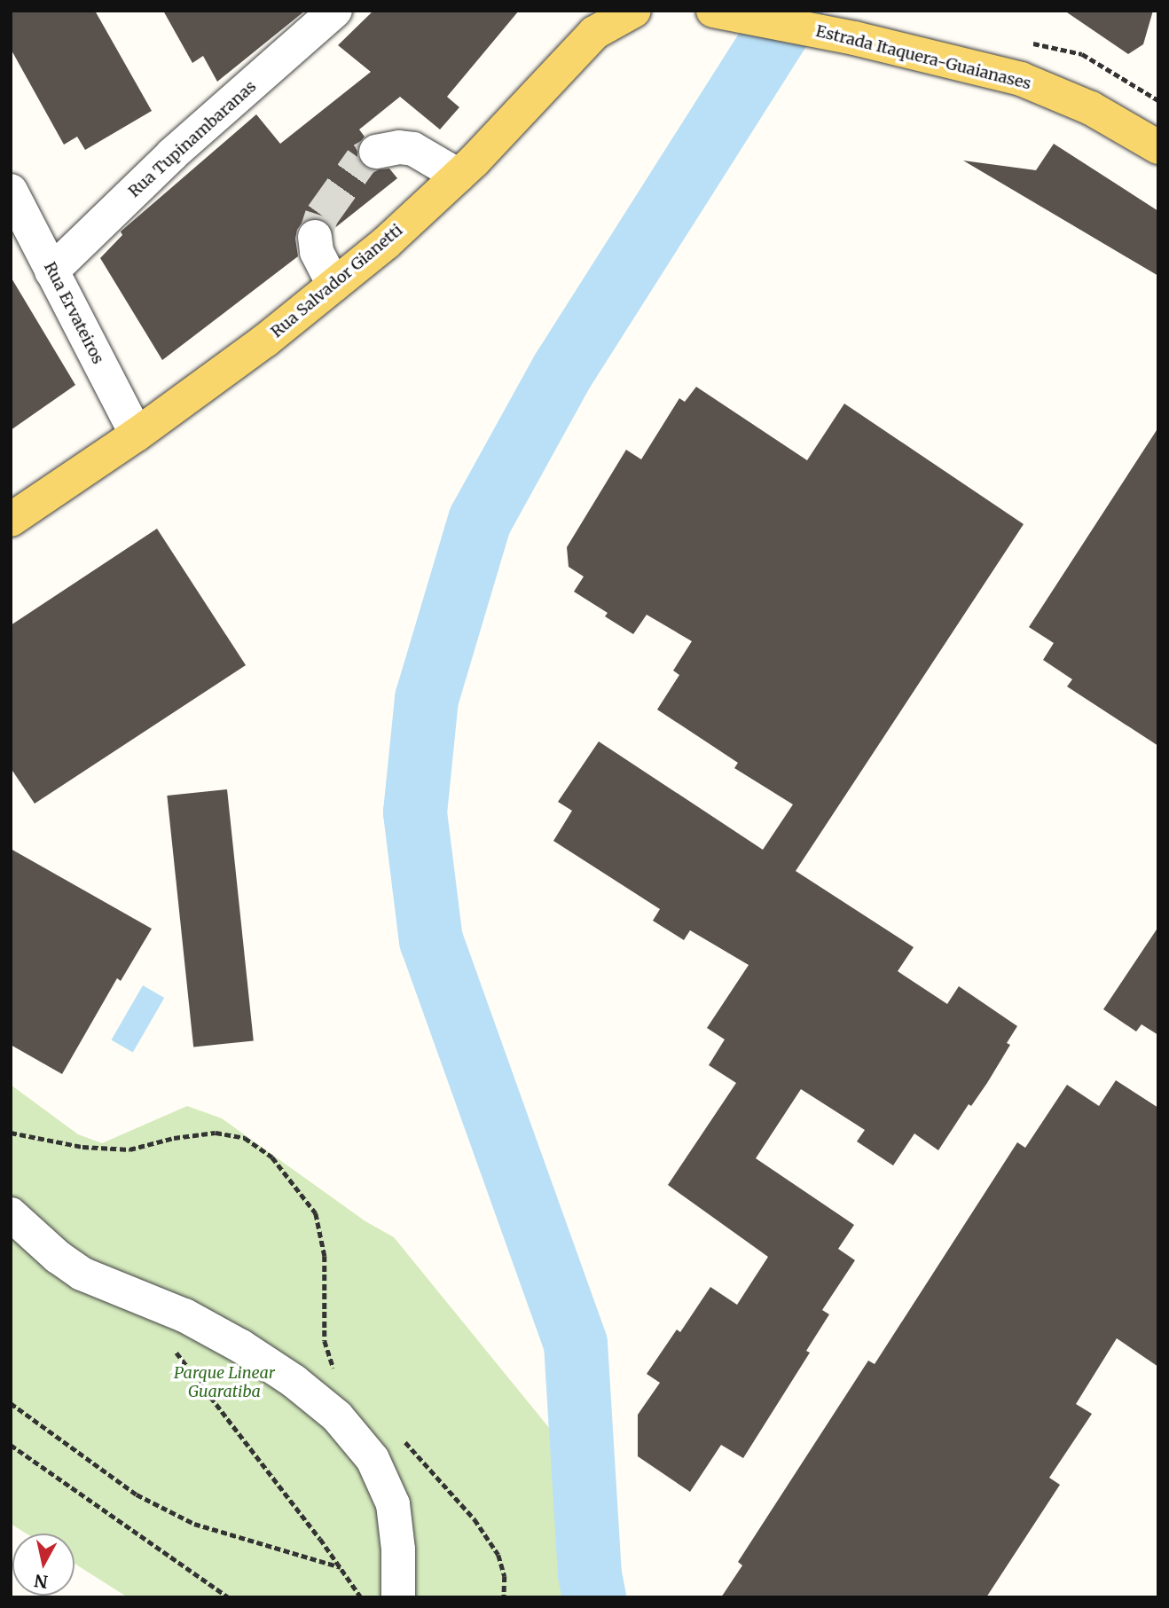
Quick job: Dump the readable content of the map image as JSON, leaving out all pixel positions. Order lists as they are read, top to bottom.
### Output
{
  "streets": {
    "main road": ["Estrada Itaquera-Guaianases", "Rua Salvador Gianetti"],
    "street": ["Rua Tupinambaranas", "Rua Ervateiros"]
  },
  "crossings": [
    ["Rua Tupinambaranas", "Rua Ervateiros"],
    ["Rua Salvador Gianetti", "Rua Ervateiros"]
  ],
  "parks": ["Parque Linear Guaratiba"],
  "north": "bottom"
}
